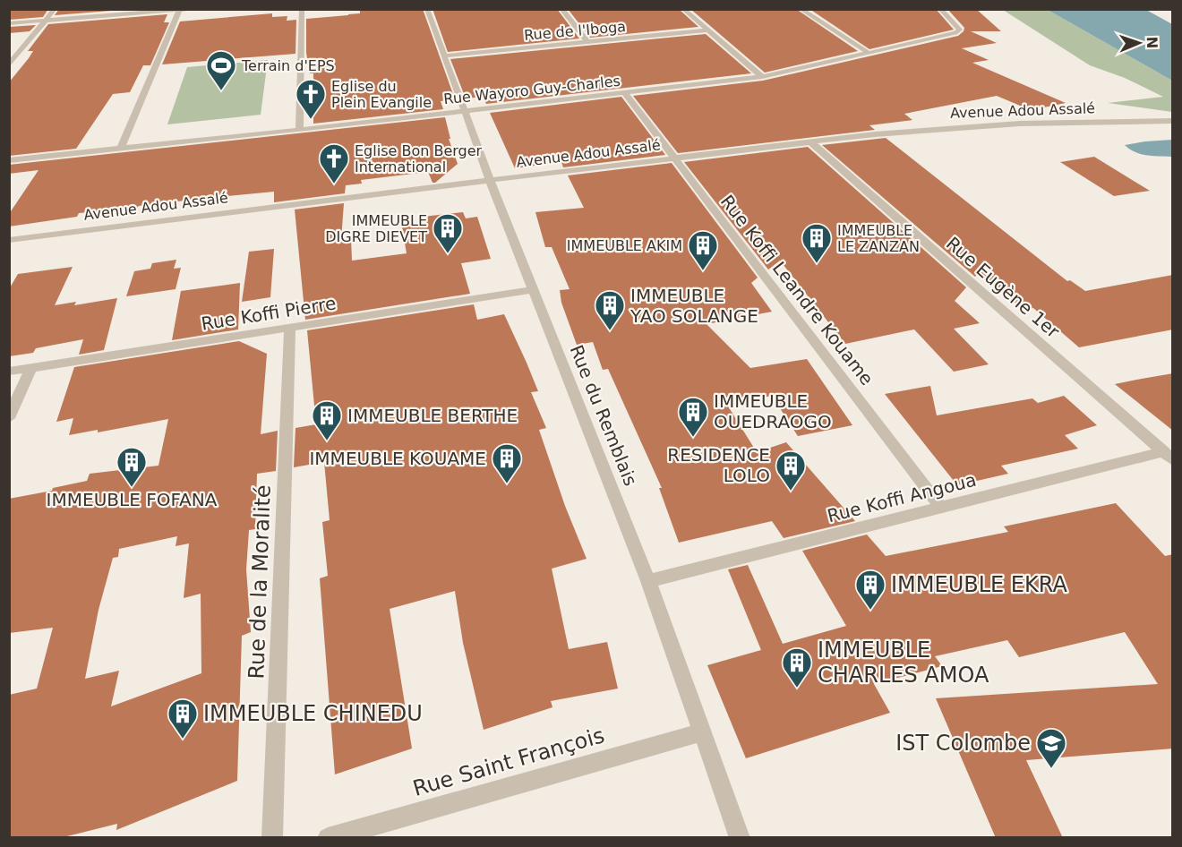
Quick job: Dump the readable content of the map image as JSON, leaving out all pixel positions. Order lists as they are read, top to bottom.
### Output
{
  "streets": {
    "street": [
      "Rue de l'Iboga",
      "Rue Wayoro Guy-Charles",
      "Avenue Adou Assalé",
      "Rue Eugène 1er",
      "Rue Koffi Leandre Kouame",
      "Rue Koffi Pierre",
      "Rue du Remblais",
      "Rue Koffi Angoua",
      "Rue de la Moralité",
      "Rue Saint François"
    ]
  },
  "crossings": [
    ["Rue de l'Iboga", "Rue du Remblais"],
    ["Rue Wayoro Guy-Charles", "Rue Koffi Leandre Kouame"],
    ["Rue Wayoro Guy-Charles", "Rue du Remblais"],
    ["Avenue Adou Assalé", "Rue Eugène 1er"],
    ["Avenue Adou Assalé", "Rue Koffi Leandre Kouame"],
    ["Avenue Adou Assalé", "Rue du Remblais"],
    ["Rue Eugène 1er", "Rue Koffi Angoua"],
    ["Rue Koffi Leandre Kouame", "Rue Koffi Angoua"],
    ["Rue Koffi Pierre", "Rue du Remblais"],
    ["Rue Koffi Pierre", "Rue de la Moralité"],
    ["Rue du Remblais", "Rue Koffi Angoua"],
    ["Rue du Remblais", "Rue Saint François"]
  ],
  "places": {
    "sports": ["Terrain d'EPS"],
    "church": ["Eglise du Plein Evangile", "Eglise Bon Berger International"],
    "building": [
      "IMMEUBLE DIGRE DIEVET",
      "IMMEUBLE LE ZANZAN",
      "IMMEUBLE AKIM",
      "IMMEUBLE YAO SOLANGE",
      "IMMEUBLE OUEDRAOGO",
      "IMMEUBLE BERTHE",
      "IMMEUBLE KOUAME",
      "IMMEUBLE FOFANA",
      "RESIDENCE LOLO",
      "IMMEUBLE EKRA",
      "IMMEUBLE CHARLES AMOA",
      "IMMEUBLE CHINEDU"
    ],
    "school or university": ["IST Colombe"]
  },
  "north": "right"
}
